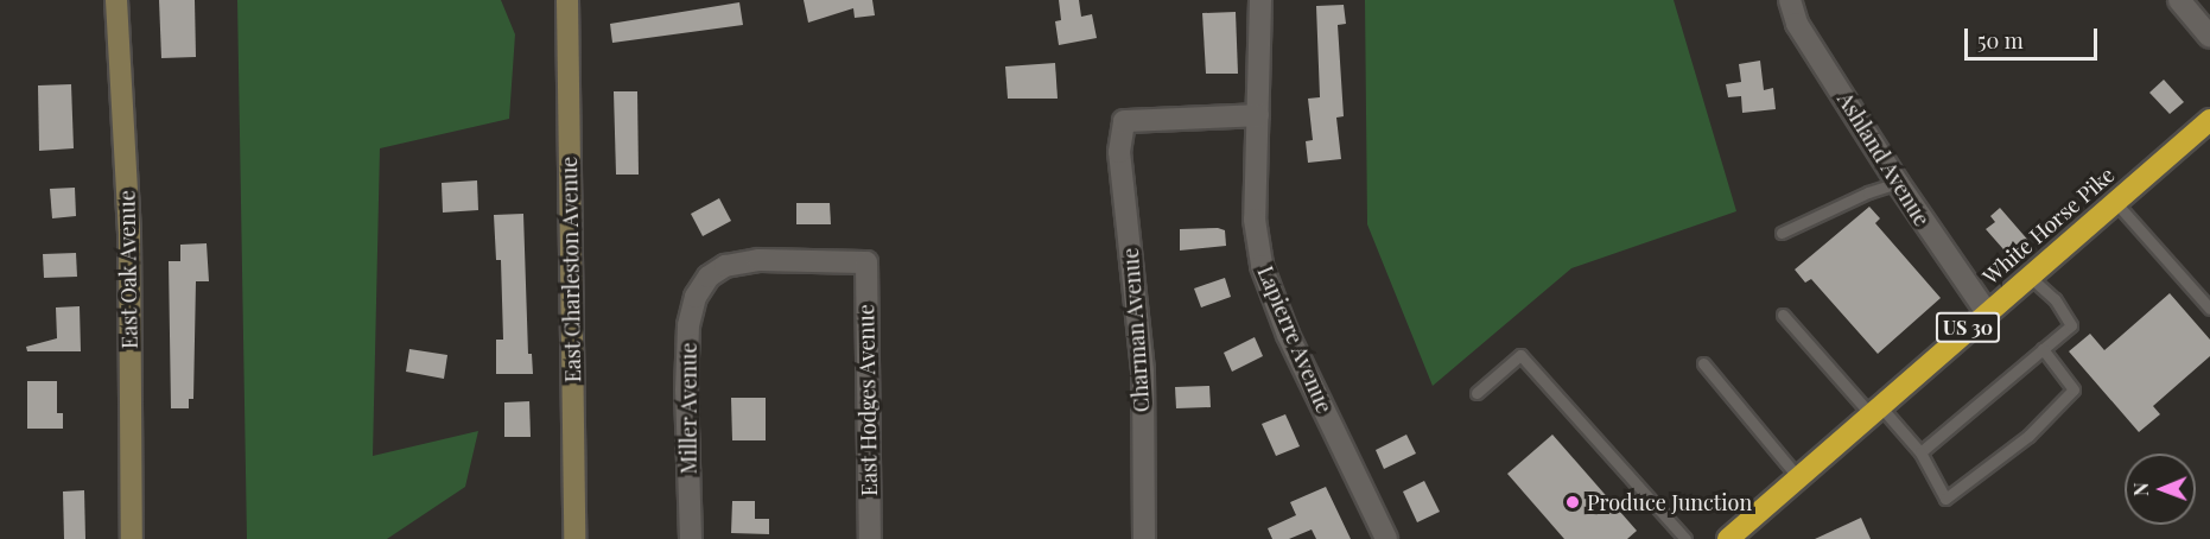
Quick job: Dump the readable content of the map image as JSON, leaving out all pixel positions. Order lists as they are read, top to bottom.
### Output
{
  "streets": {
    "highway": ["White Horse Pike", "US 30"],
    "street": [
      "Ashland Avenue",
      "East Oak Avenue",
      "East Charleston Avenue",
      "Charman Avenue",
      "Lapierre Avenue",
      "East Hodges Avenue",
      "Miller Avenue"
    ]
  },
  "crossings": [
    ["Ashland Avenue", "White Horse Pike"],
    ["Charman Avenue", "Lapierre Avenue"],
    ["East Hodges Avenue", "Miller Avenue"]
  ],
  "places": ["Produce Junction"],
  "scale_bar": "50 m",
  "north": "left"
}
